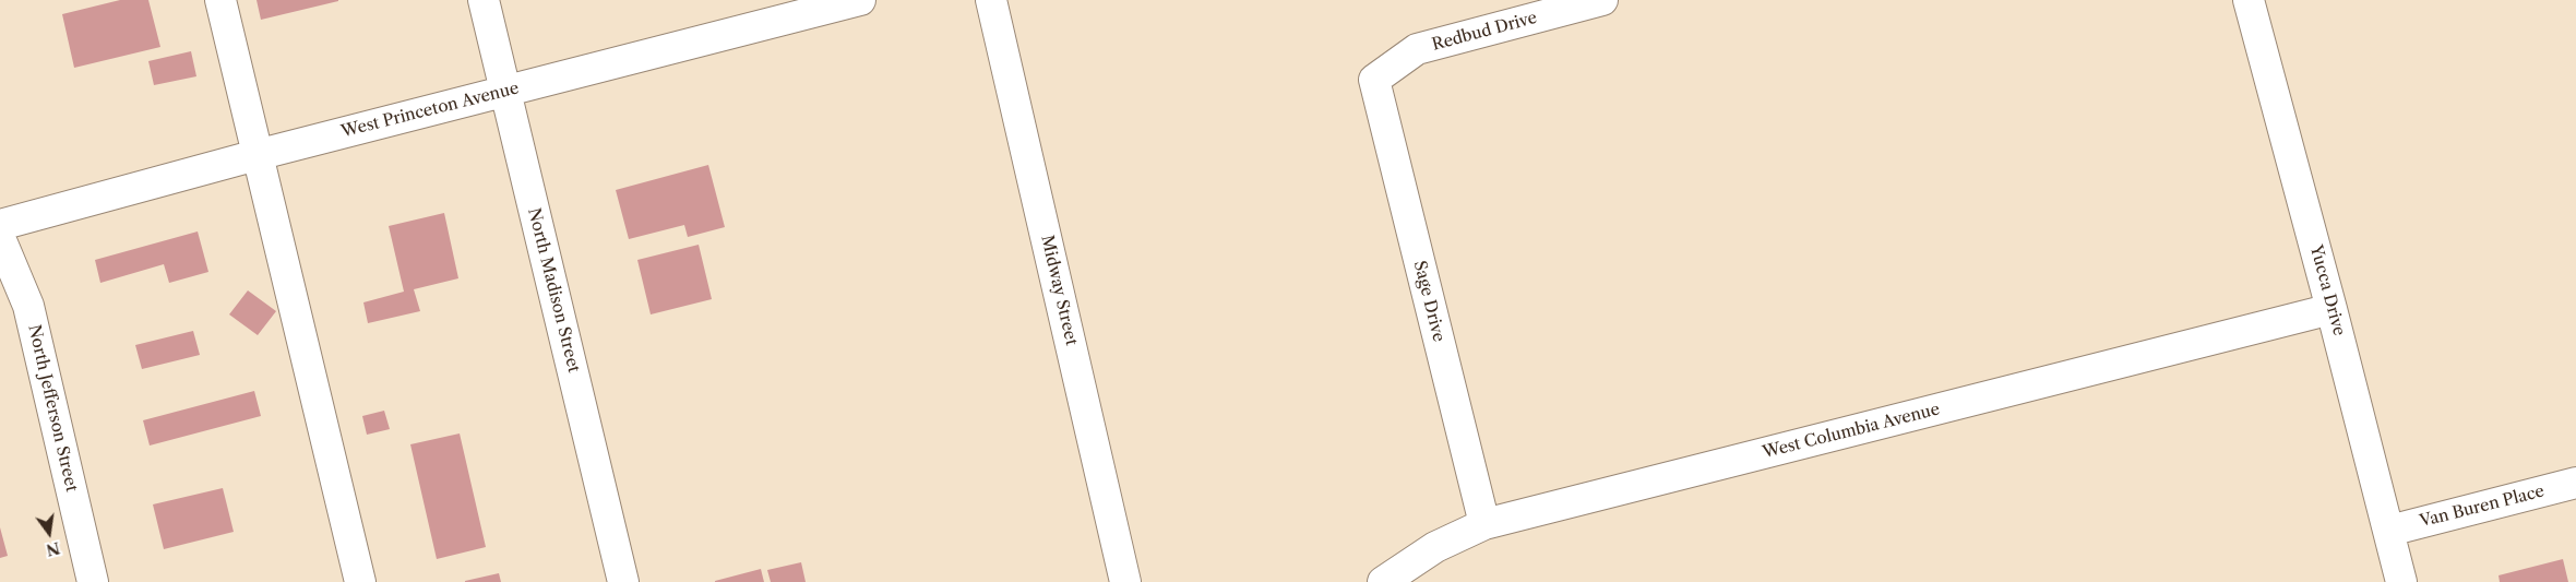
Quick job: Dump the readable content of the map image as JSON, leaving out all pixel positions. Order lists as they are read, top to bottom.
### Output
{
  "streets": {
    "street": [
      "Redbud Drive",
      "West Princeton Avenue",
      "North Madison Street",
      "Midway Street",
      "Yucca Drive",
      "Sage Drive",
      "North Jefferson Street",
      "West Columbia Avenue",
      "Van Buren Place"
    ]
  },
  "crossings": [
    ["Redbud Drive", "Sage Drive"],
    ["West Princeton Avenue", "North Madison Street"],
    ["Yucca Drive", "West Columbia Avenue"],
    ["Yucca Drive", "Van Buren Place"],
    ["Sage Drive", "West Columbia Avenue"]
  ],
  "north": "bottom"
}
